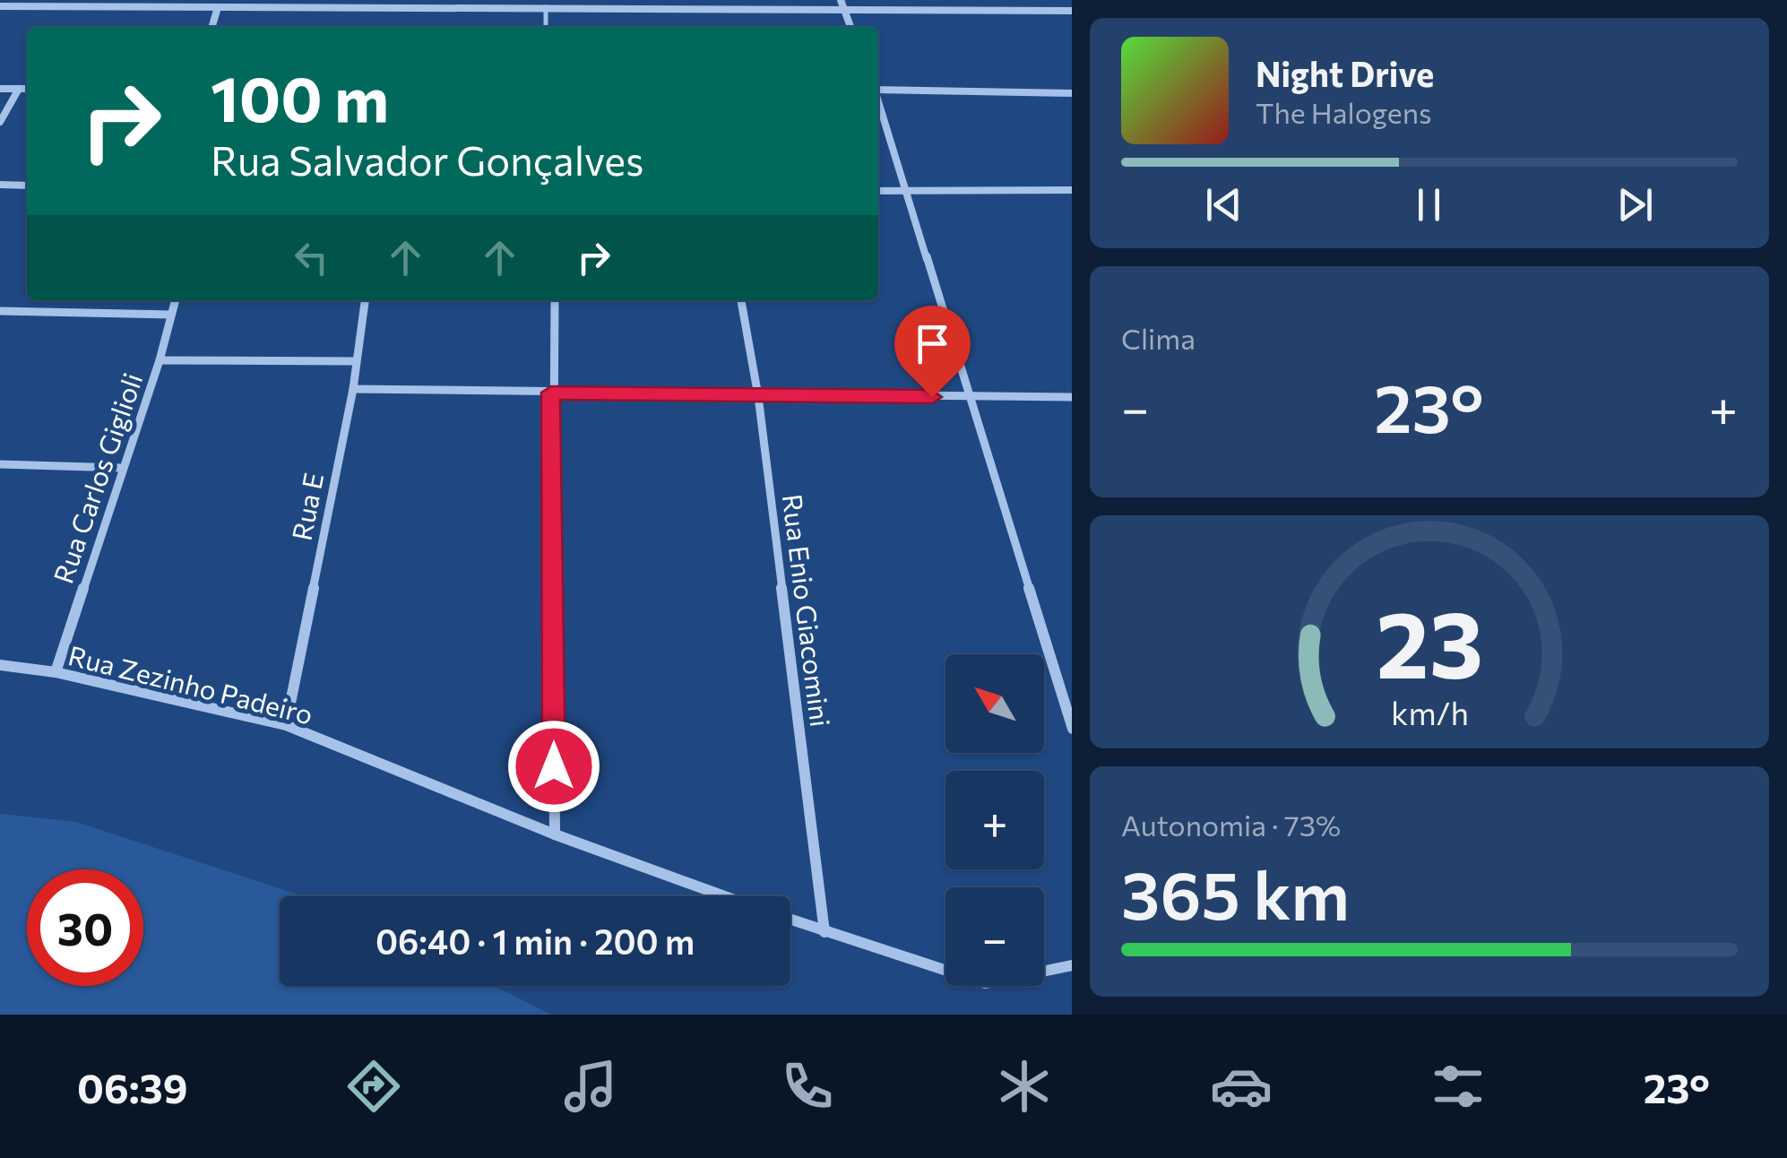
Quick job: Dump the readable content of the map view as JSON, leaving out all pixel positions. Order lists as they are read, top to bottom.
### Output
{
  "streets": {
    "street": [
      "Rua Carlos Giglioli",
      "Rua E",
      "Rua Enio Giacomini",
      "Rua Zezinho Padeiro"
    ]
  },
  "crossings": [
    ["Rua Carlos Giglioli", "Rua Zezinho Padeiro"],
    ["Rua E", "Rua Zezinho Padeiro"],
    ["Rua Enio Giacomini", "Rua Zezinho Padeiro"]
  ],
  "north": "top left",
  "page": {
    "turn": ["100 m", "Rua Salvador Gonçalves"],
    "song": ["Night Drive", "The Halogens"],
    "tile": [
      "Clima",
      ["Autonomia · 73%", "365 km"]
    ],
    "heat": ["−", "23°", "+"],
    "map_buttons": ["+", "−"],
    "limit": "30",
    "trip": "06:40 · 1 min · 200 m",
    "tabs": ["06:39", "23°"],
    "gauge": ["23", "km/h"]
  }
}
